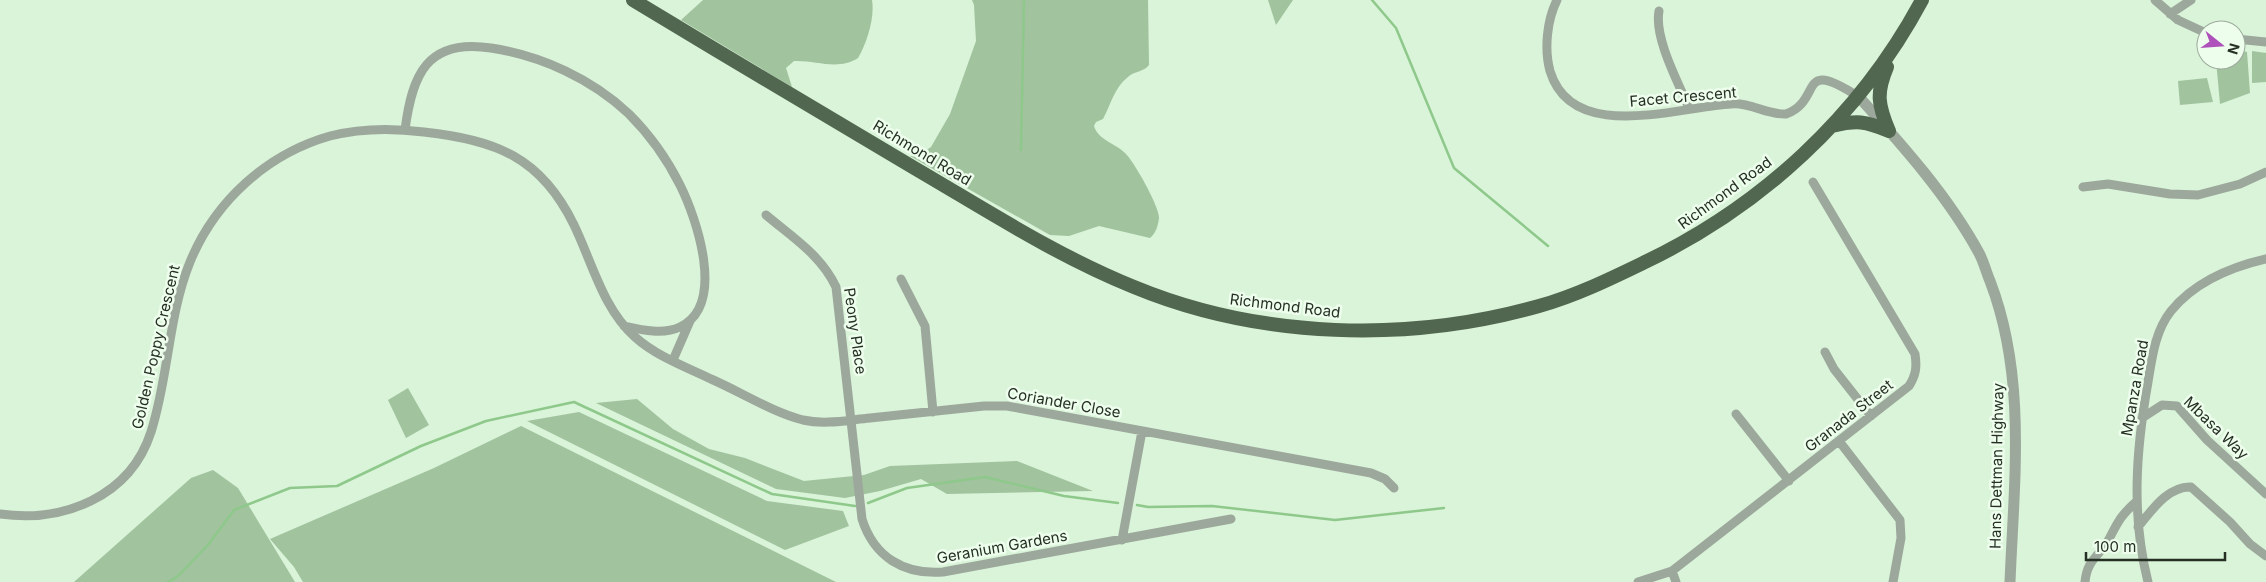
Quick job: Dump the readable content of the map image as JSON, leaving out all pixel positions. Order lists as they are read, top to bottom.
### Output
{
  "streets": {
    "highway": ["Richmond Road"],
    "street": [
      "Facet Crescent",
      "Peony Place",
      "Golden Poppy Crescent",
      "Mpanza Road",
      "Coriander Close",
      "Granada Street",
      "Mbasa Way",
      "Hans Dettman Highway",
      "Geranium Gardens"
    ]
  },
  "crossings": [
    ["Facet Crescent", "Richmond Road"],
    ["Facet Crescent", "Hans Dettman Highway"],
    ["Richmond Road", "Hans Dettman Highway"],
    ["Peony Place", "Coriander Close"],
    ["Peony Place", "Geranium Gardens"],
    ["Golden Poppy Crescent", "Coriander Close"],
    ["Mpanza Road", "Mbasa Way"],
    ["Coriander Close", "Geranium Gardens"]
  ],
  "scale_bar": "100 m",
  "north": "right"
}
